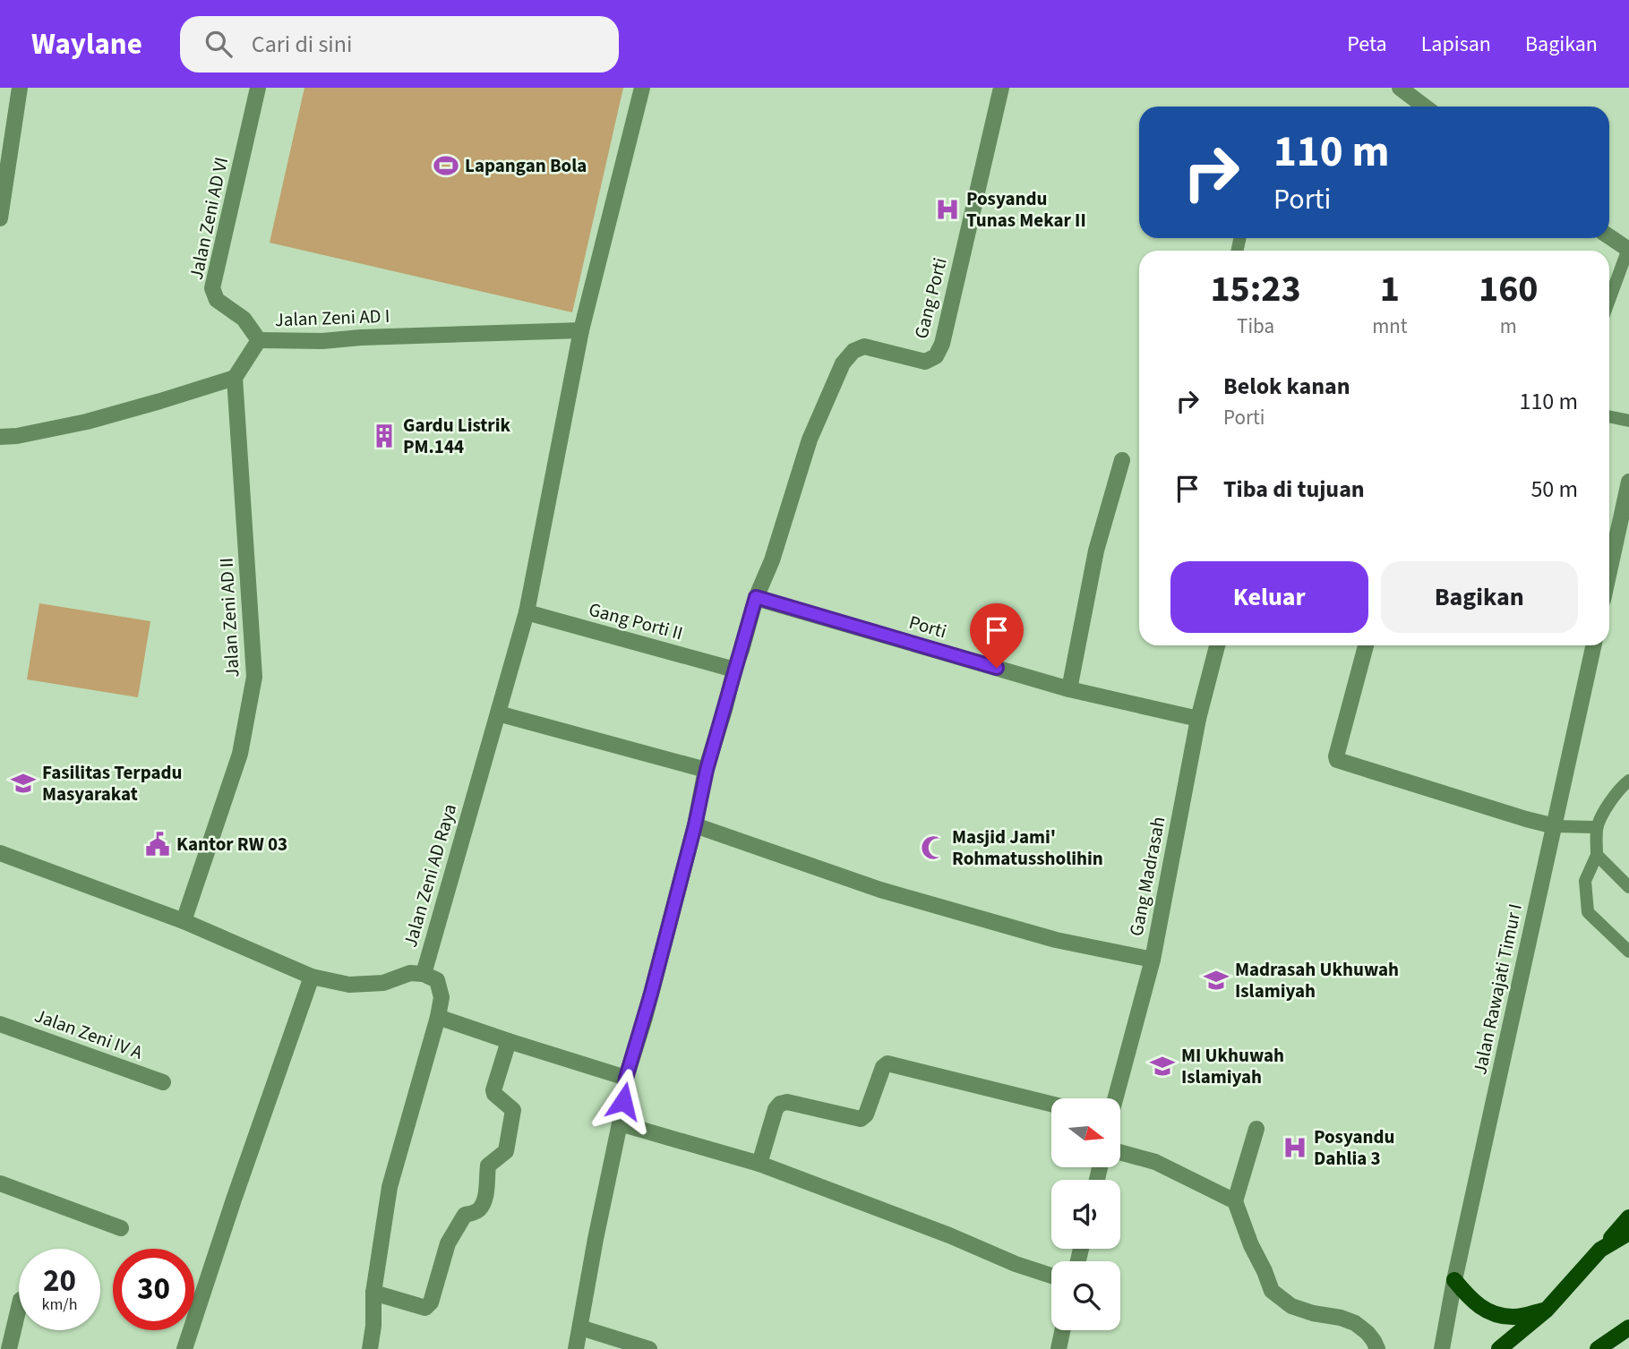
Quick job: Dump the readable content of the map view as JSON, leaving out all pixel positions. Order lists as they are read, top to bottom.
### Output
{
  "streets": {
    "street": [
      "Jalan Zeni AD VI",
      "Gang Porti",
      "Jalan Zeni AD I",
      "Jalan Zeni AD II",
      "Gang Porti II",
      "Porti",
      "Jalan Zeni AD Raya",
      "Gang Madrasah",
      "Jalan Rawajati Timur I",
      "Jalan Zeni IV A"
    ]
  },
  "crossings": [
    ["Jalan Zeni AD VI", "Jalan Zeni AD I"],
    ["Gang Porti", "Porti"],
    ["Jalan Zeni AD I", "Jalan Zeni AD II"],
    ["Jalan Zeni AD I", "Jalan Zeni AD Raya"],
    ["Gang Porti II", "Jalan Zeni AD Raya"],
    ["Porti", "Gang Madrasah"]
  ],
  "places": {
    "sports": ["Lapangan Bola"],
    "hospital": ["Posyandu Tunas Mekar II", "Posyandu Dahlia 3"],
    "building": ["Gardu Listrik PM.144"],
    "school or university": ["Fasilitas Terpadu Masyarakat", "Madrasah Ukhuwah Islamiyah", "MI Ukhuwah Islamiyah"],
    "public building": ["Kantor RW 03"],
    "mosque": ["Masjid Jami' Rohmatussholihin"]
  },
  "north": "right",
  "page": {
    "header": "Waylane",
    "search": "Cari di sini",
    "nav": ["Peta", "Lapisan", "Bagikan"],
    "turn": ["110 m", "Porti"],
    "eta": [
      "15:23",
      "Tiba",
      "1",
      "mnt",
      "160",
      "m"
    ],
    "list": [
      {
        "name": "Belok kanan",
        "note": "Porti",
        "value": "110 m"
      },
      {
        "name": "Tiba di tujuan",
        "value": "50 m"
      }
    ],
    "buttons": ["Keluar", "Bagikan"],
    "speed": "20 km/h",
    "limit": "30"
  }
}
